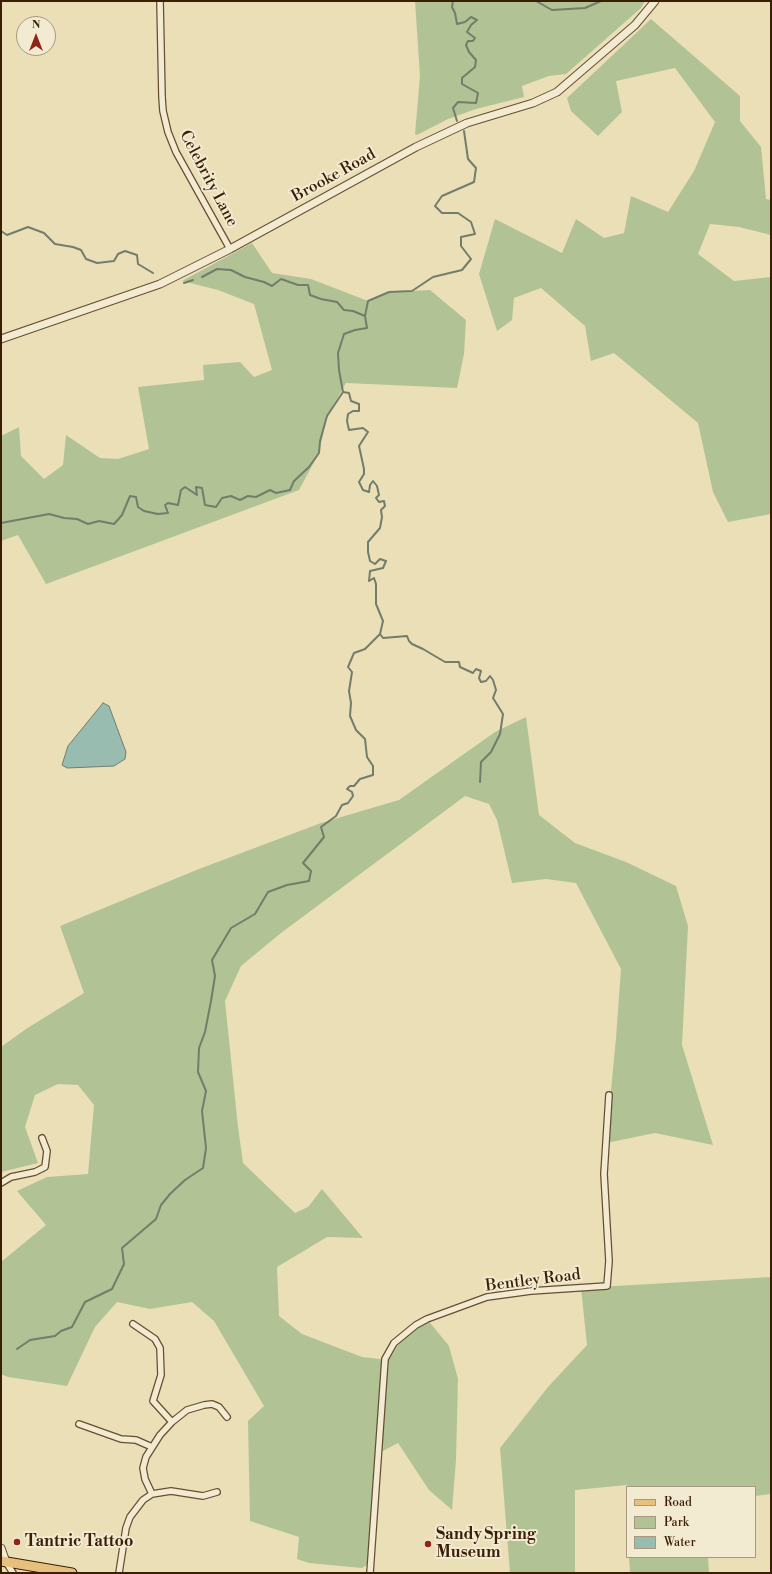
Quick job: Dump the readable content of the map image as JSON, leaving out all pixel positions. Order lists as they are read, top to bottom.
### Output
{
  "streets": {
    "street": ["Brooke Road", "Celebrity Lane", "Bentley Road"]
  },
  "crossings": [
    ["Brooke Road", "Celebrity Lane"]
  ],
  "places": ["Tantric Tattoo", "Sandy Spring Museum"],
  "legend": ["Road", "Park", "Water"],
  "north": "top"
}
